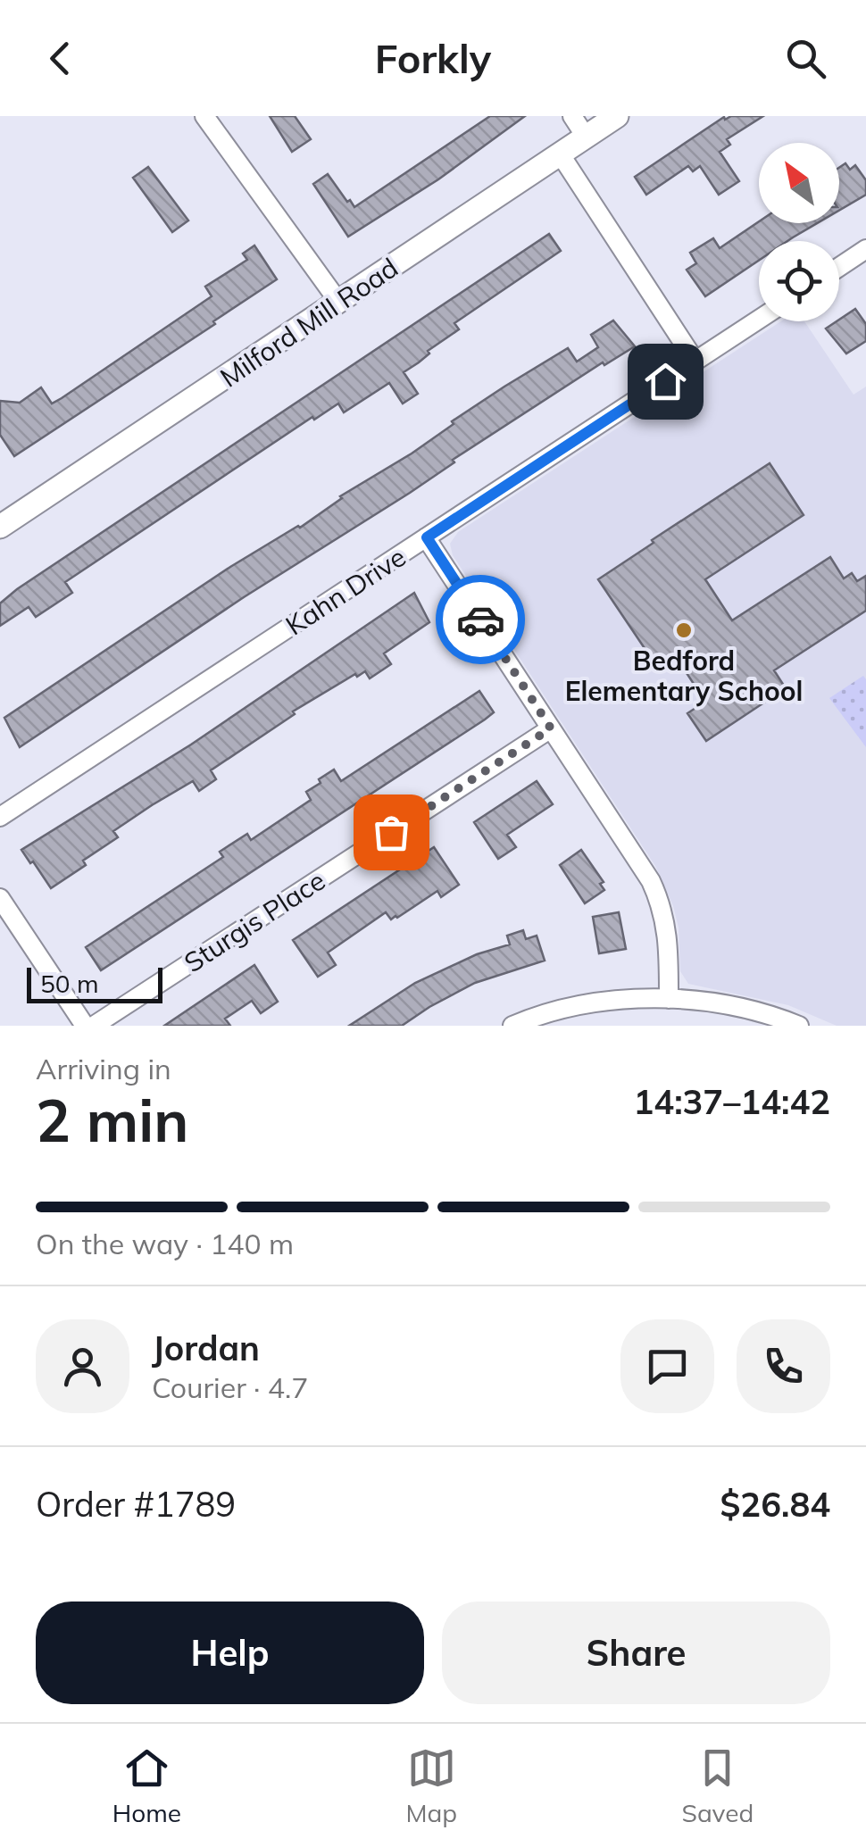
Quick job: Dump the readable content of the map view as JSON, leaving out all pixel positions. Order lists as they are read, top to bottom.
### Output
{
  "streets": {
    "main road": ["Milford Mill Road"],
    "street": ["Kahn Drive", "Sturgis Place"]
  },
  "places": ["Bedford Elementary School"],
  "scale_bar": "50 m",
  "north": "top left",
  "page": {
    "header": "Forkly",
    "scale": "50 m",
    "heading": ["2 min", "Arriving in", "14:37–14:42"],
    "panel": [
      "Jordan",
      "Courier · 4.7",
      "Order #1789",
      "$26.84"
    ],
    "bar": "On the way · 140 m",
    "buttons": ["Help", "Share"],
    "tabs": ["Home", "Map", "Saved"]
  }
}
